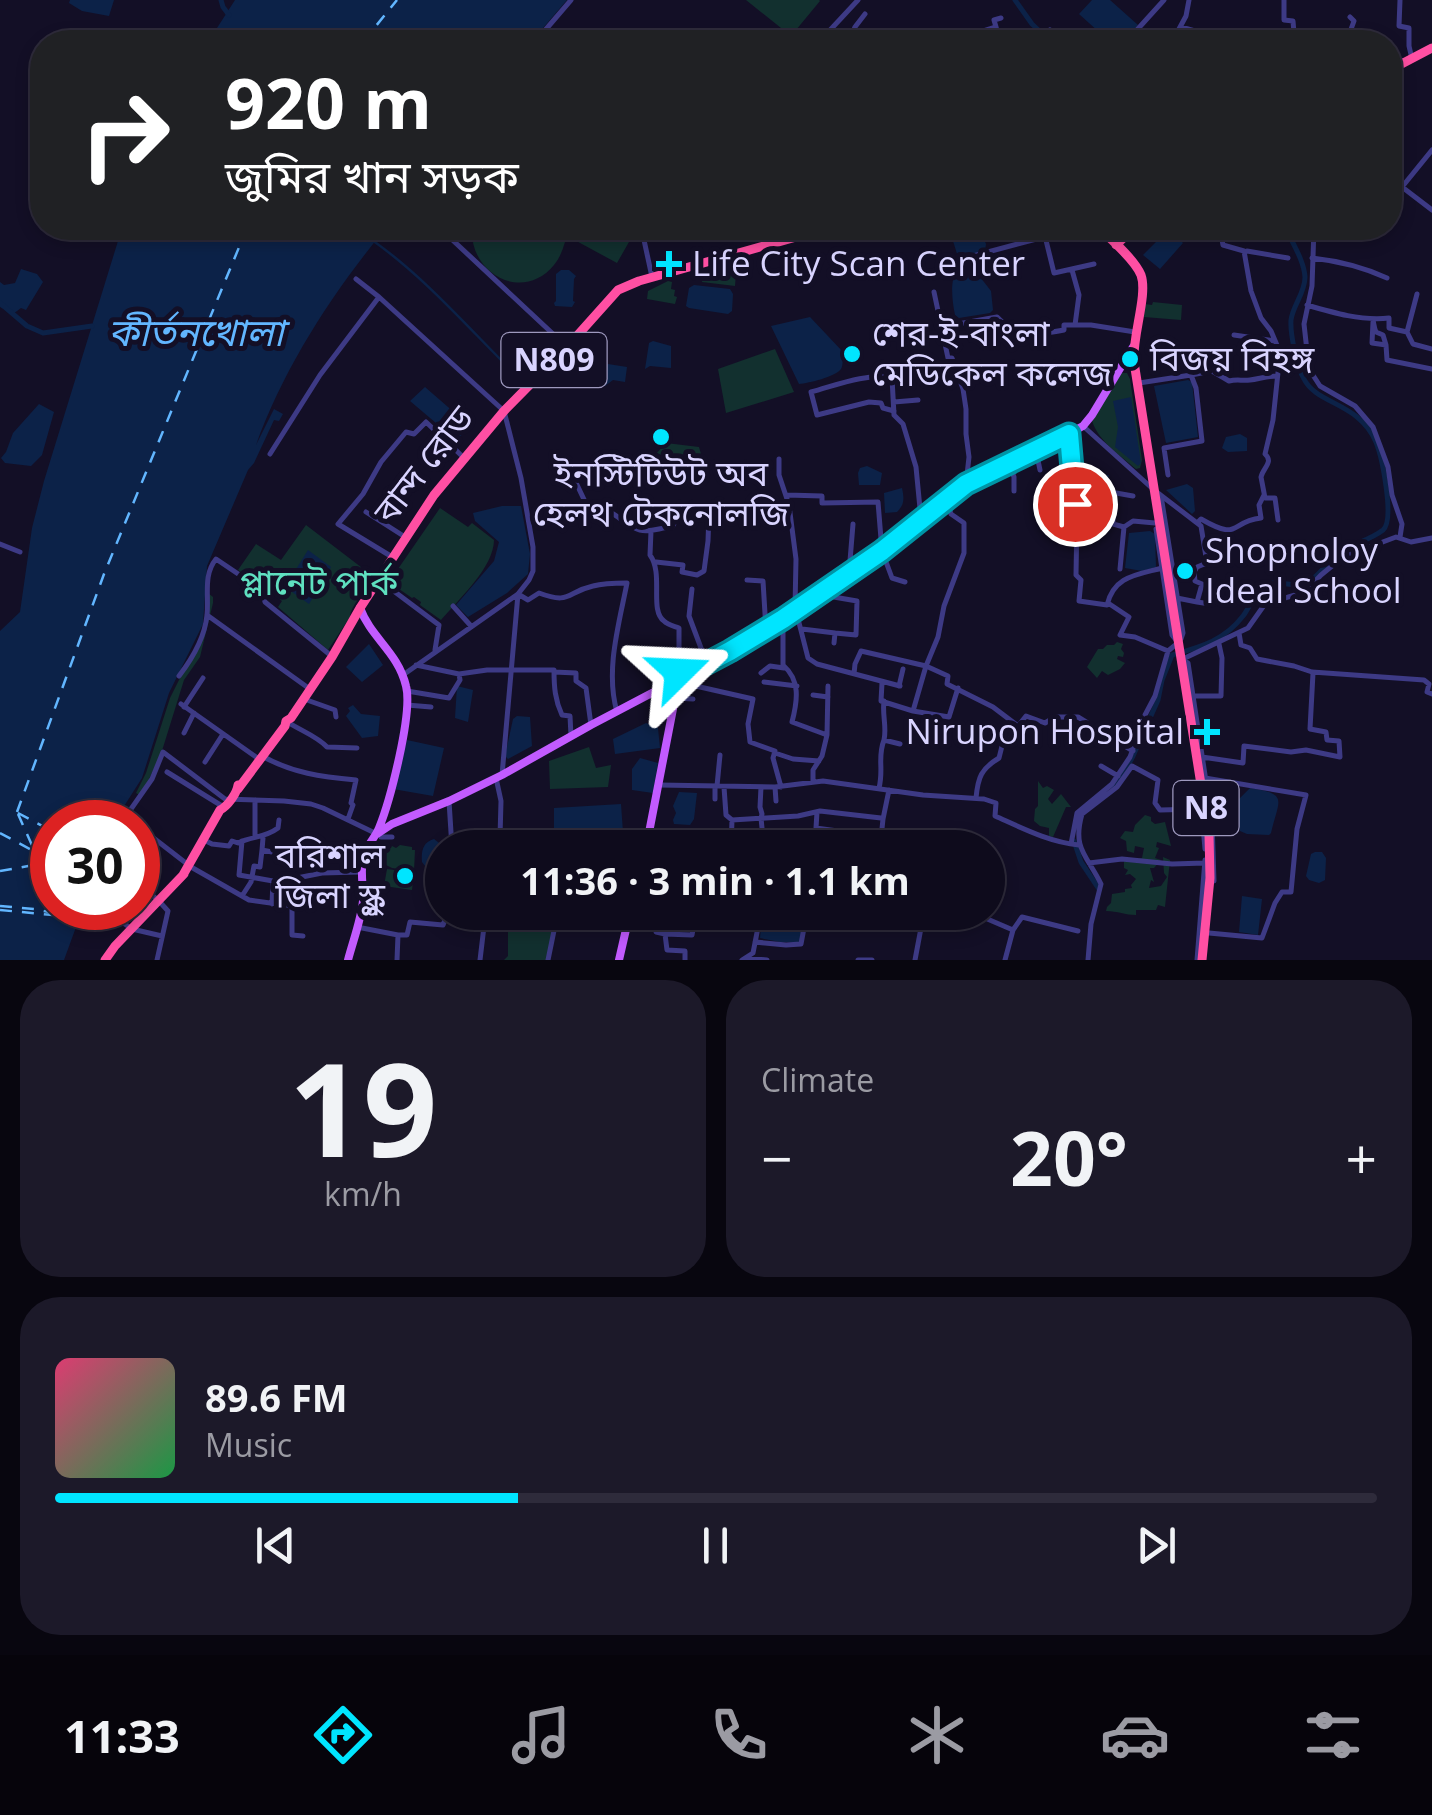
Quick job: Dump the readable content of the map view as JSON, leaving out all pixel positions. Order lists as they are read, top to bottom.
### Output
{
  "streets": {
    "highway": ["N809", "বান্দ রোড", "N8"]
  },
  "water": ["কীর্তনখোলা"],
  "parks": ["প্লানেট পার্ক"],
  "places": {
    "health": ["Life City Scan Center", "Nirupon Hospital"],
    "other": [
      "শের-ই-বাংলা মেডিকেল কলেজ",
      "বিজয় বিহঙ্গ",
      "ইনস্টিটিউট অব হেলথ টেকনোলজি",
      "Shopnoloy Ideal School",
      "বরিশাল জিলা স্কুল"
    ]
  },
  "page": {
    "turn": ["920 m", "জুমির খান সড়ক"],
    "limit": "30",
    "trip": "11:36 · 3 min · 1.1 km",
    "tile": [
      ["19", "km/h"],
      "Climate"
    ],
    "heat": ["−", "20°", "+"],
    "song": ["89.6 FM", "Music"],
    "tabs": "11:33"
  }
}
